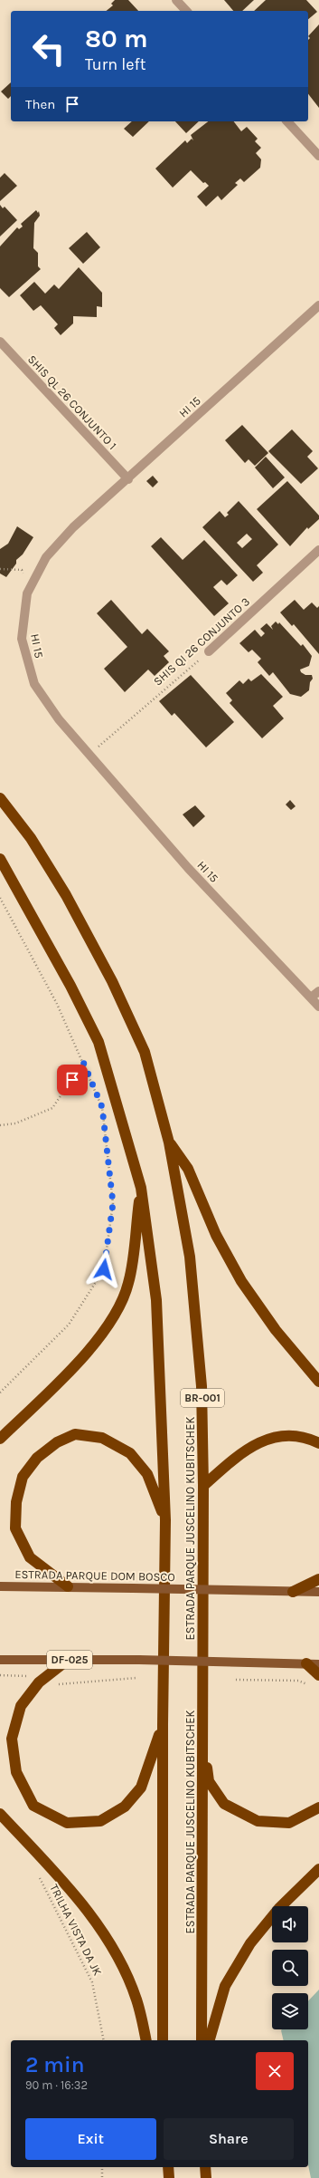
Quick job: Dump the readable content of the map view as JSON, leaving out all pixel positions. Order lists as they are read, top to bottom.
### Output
{
  "streets": {
    "highway": ["BR-001", "ESTRADA PARQUE JUSCELINO KUBITSCHEK"],
    "main road": ["ESTRADA PARQUE DOM BOSCO", "DF-025"],
    "street": ["SHIS QL 26 CONJUNTO 1", "HI 15", "SHIS QI 26 CONJUNTO 3"],
    "path": ["TRILHA VISTA DA JK"]
  },
  "crossings": [
    ["SHIS QL 26 CONJUNTO 1", "HI 15"]
  ],
  "page": {
    "turn": ["80 m", "Turn left"],
    "then": "Then",
    "heading": ["2 min", "90 m · 16:32"],
    "buttons": ["Exit", "Share"]
  }
}
